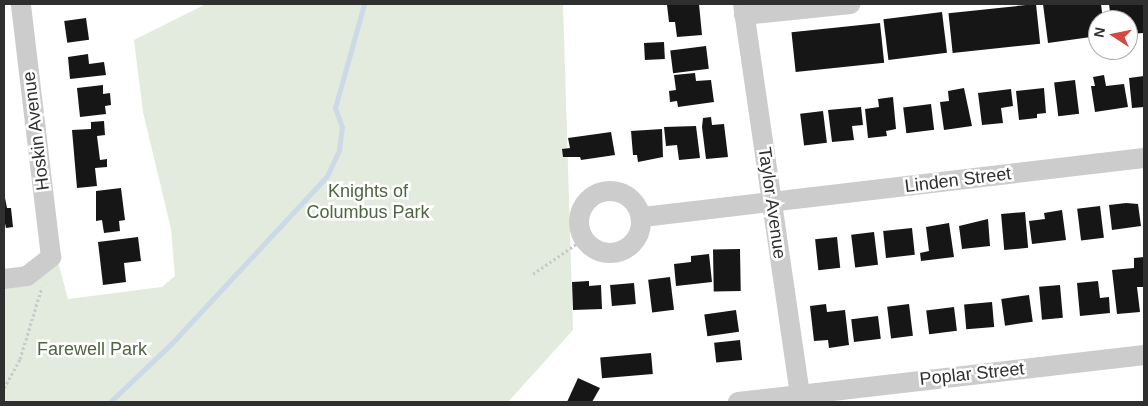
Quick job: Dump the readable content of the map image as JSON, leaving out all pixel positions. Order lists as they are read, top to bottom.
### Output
{
  "streets": {
    "street": [
      "Hoskin Avenue",
      "Linden Street",
      "Taylor Avenue",
      "Poplar Street"
    ]
  },
  "crossings": [
    ["Linden Street", "Taylor Avenue"],
    ["Taylor Avenue", "Poplar Street"]
  ],
  "parks": ["Knights of Columbus Park", "Farewell Park"],
  "north": "left"
}
